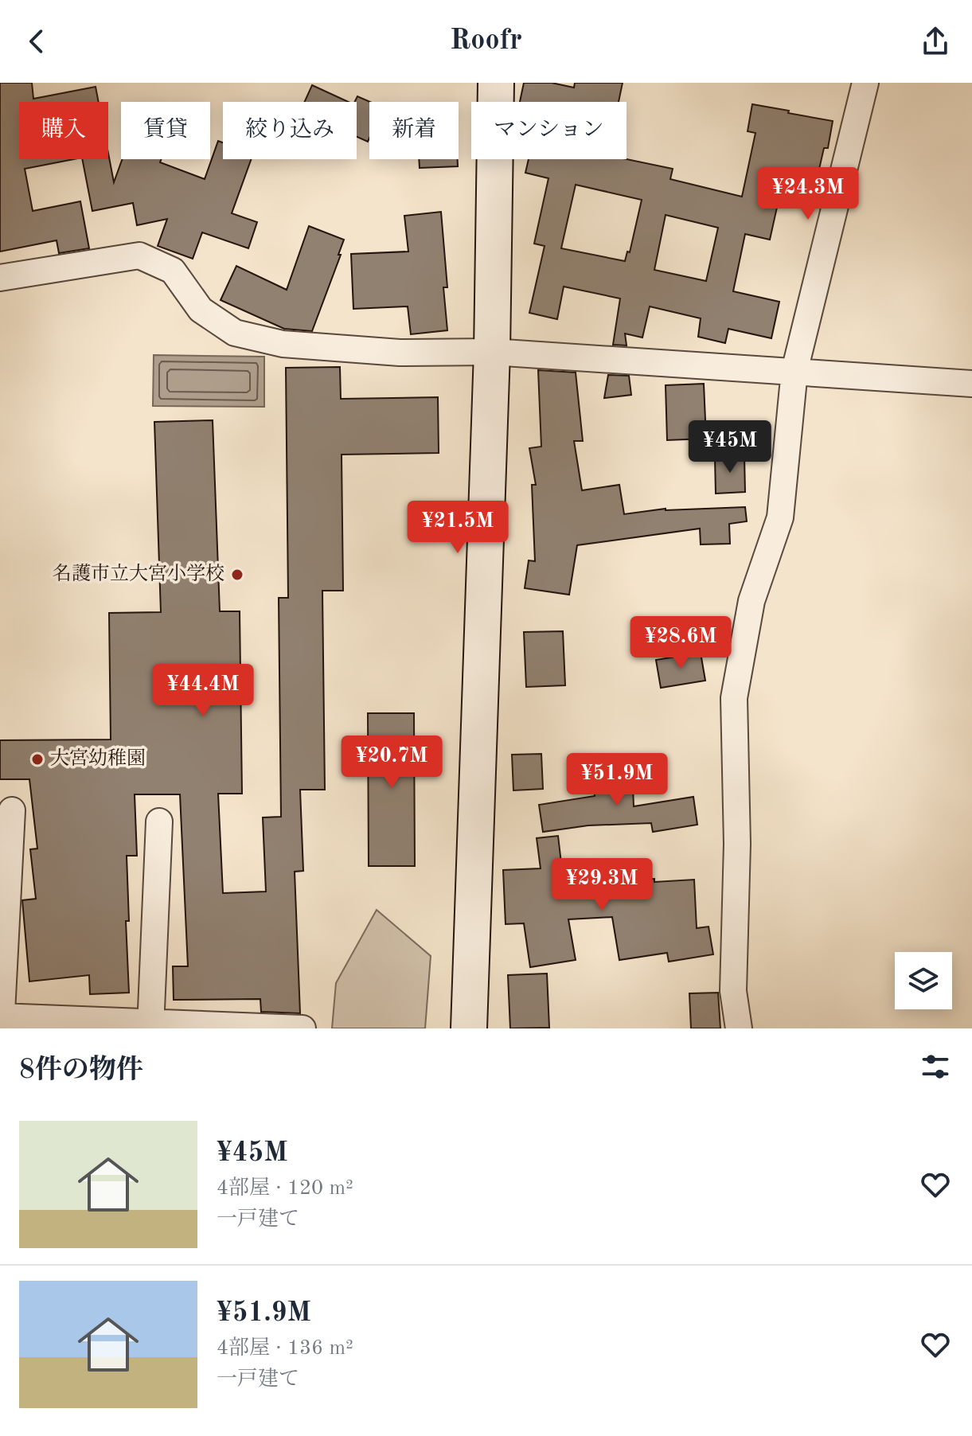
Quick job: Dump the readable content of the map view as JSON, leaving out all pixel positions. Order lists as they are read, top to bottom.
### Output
{
  "places": ["名護市立大宮小学校", "大宮幼稚園"],
  "page": {
    "header": "Roofr",
    "chip": [
      "購入",
      "賃貸",
      "絞り込み",
      "新着",
      "マンション"
    ],
    "price": [
      "¥24.3M",
      "¥45M",
      "¥21.5M",
      "¥28.6M",
      "¥44.4M",
      "¥20.7M",
      "¥51.9M",
      "¥29.3M"
    ],
    "heading": "8件の物件",
    "list": [
      {
        "name": "¥45M",
        "note": "4部屋 · 120 m² · 一戸建て"
      },
      {
        "name": "¥51.9M",
        "note": "4部屋 · 136 m² · 一戸建て"
      }
    ]
  }
}
